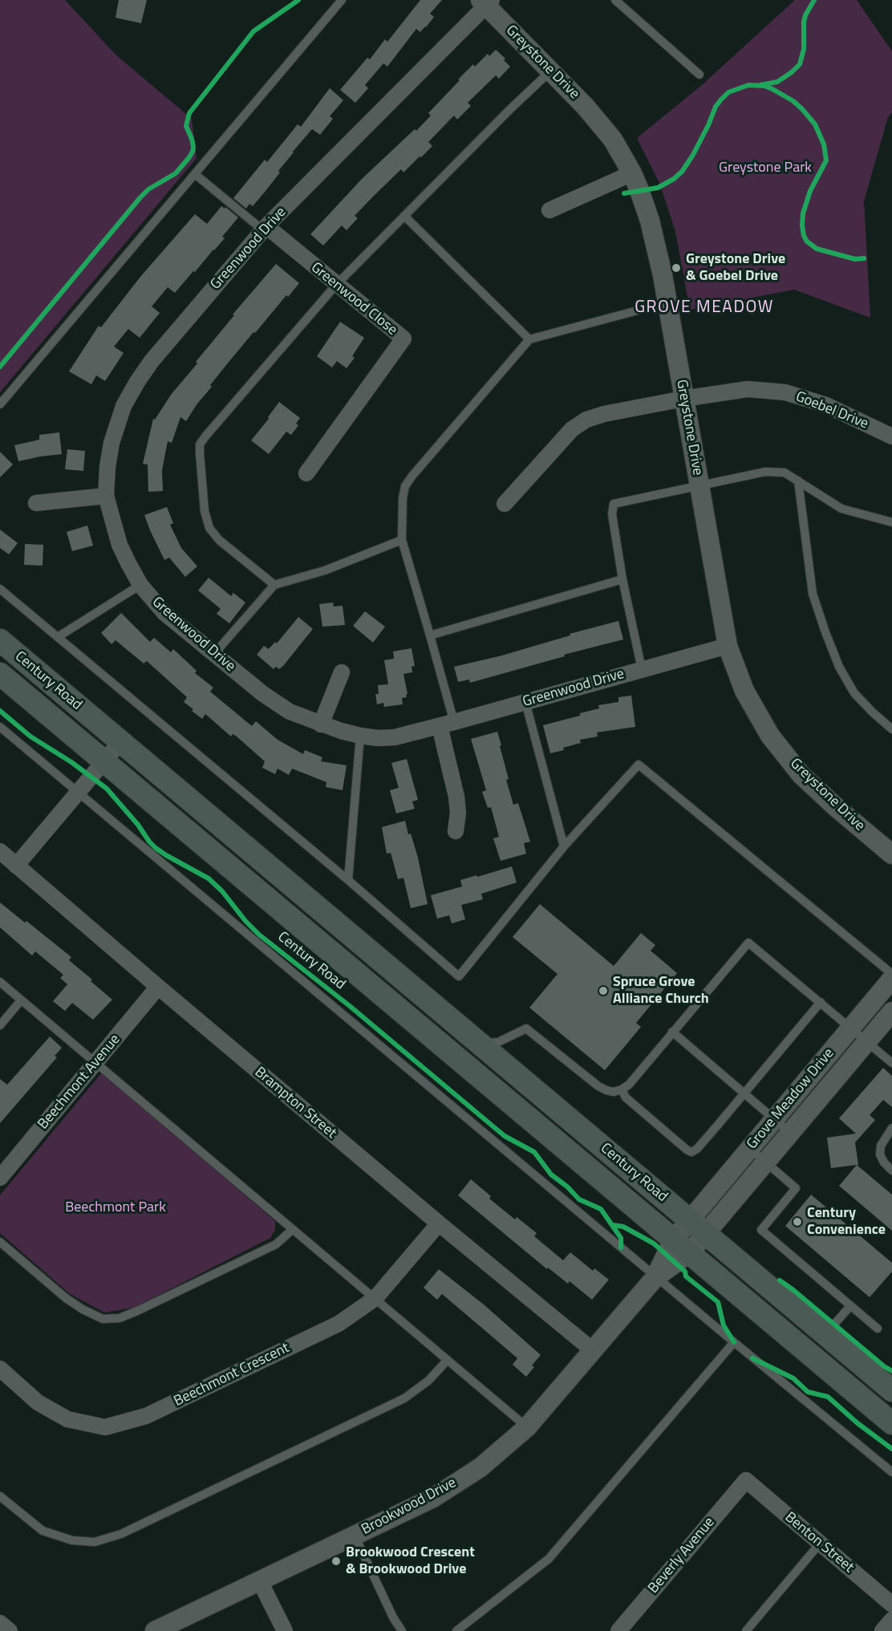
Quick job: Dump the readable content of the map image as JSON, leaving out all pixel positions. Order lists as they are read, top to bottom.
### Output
{
  "streets": {
    "main road": ["Century Road"],
    "street": [
      "Greystone Drive",
      "Greenwood Drive",
      "Greenwood Close",
      "Goebel Drive",
      "Beechmont Avenue",
      "Grove Meadow Drive",
      "Brampton Street",
      "Beechmont Crescent",
      "Brookwood Drive",
      "Benton Street",
      "Beverly Avenue"
    ]
  },
  "crossings": [
    ["Greystone Drive", "Greenwood Drive"],
    ["Greystone Drive", "Goebel Drive"],
    ["Greenwood Drive", "Greenwood Close"],
    ["Century Road", "Grove Meadow Drive"],
    ["Century Road", "Brookwood Drive"],
    ["Beechmont Avenue", "Brampton Street"],
    ["Grove Meadow Drive", "Brookwood Drive"],
    ["Brampton Street", "Beechmont Crescent"],
    ["Brampton Street", "Brookwood Drive"],
    ["Benton Street", "Beverly Avenue"]
  ],
  "districts": ["GROVE MEADOW"],
  "parks": ["Greystone Park", "Beechmont Park"],
  "places": [
    "Greystone Drive & Goebel Drive",
    "Spruce Grove Alliance Church",
    "Century Convenience",
    "Brookwood Crescent & Brookwood Drive"
  ]
}
